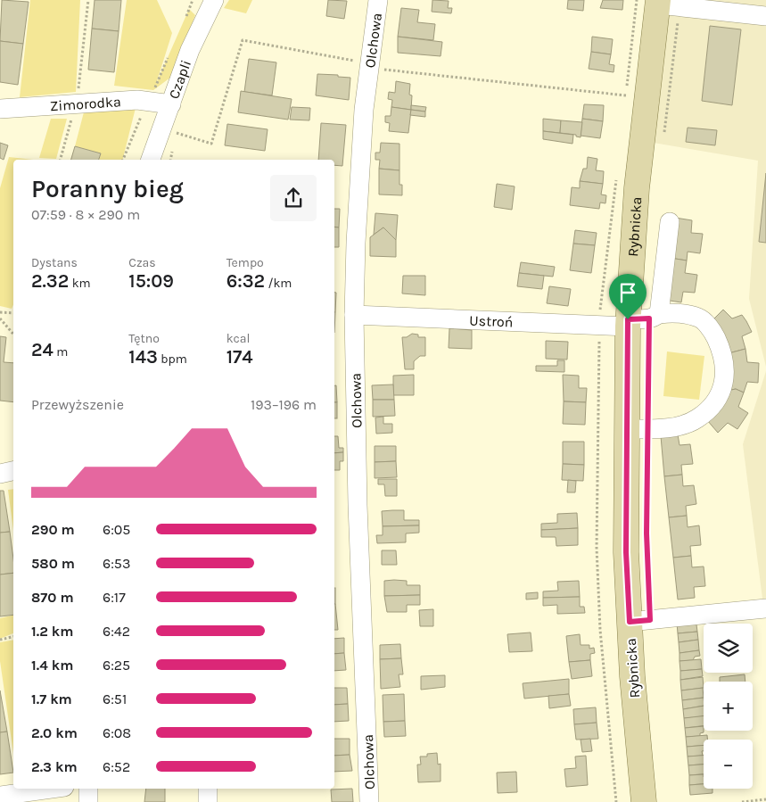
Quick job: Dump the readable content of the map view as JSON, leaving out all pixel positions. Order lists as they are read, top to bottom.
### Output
{
  "streets": {
    "main road": ["Rybnicka"],
    "street": [
      "Olchowa",
      "Czapli",
      "Zimorodka",
      "Ustroń"
    ]
  },
  "crossings": [
    ["Olchowa", "Ustroń"],
    ["Czapli", "Zimorodka"],
    ["Rybnicka", "Ustroń"]
  ],
  "page": {
    "heading": ["Poranny bieg", "07:59 · 8 × 290 m"],
    "stats": [
      ["Dystans", "2.32 km"],
      ["Czas", "15:09"],
      ["Tempo", "6:32 /km"],
      ["24 m"],
      ["Tętno", "143 bpm"],
      ["kcal", "174"]
    ],
    "chart": ["Przewyższenie", "193–196 m"],
    "list": [
      {
        "name": "290 m",
        "note": "6:05"
      },
      {
        "name": "580 m",
        "note": "6:53"
      },
      {
        "name": "870 m",
        "note": "6:17"
      },
      {
        "name": "1.2 km",
        "note": "6:42"
      },
      {
        "name": "1.4 km",
        "note": "6:25"
      },
      {
        "name": "1.7 km",
        "note": "6:51"
      },
      {
        "name": "2.0 km",
        "note": "6:08"
      },
      {
        "name": "2.3 km",
        "note": "6:52"
      }
    ],
    "map_buttons": ["+", "−"]
  }
}
